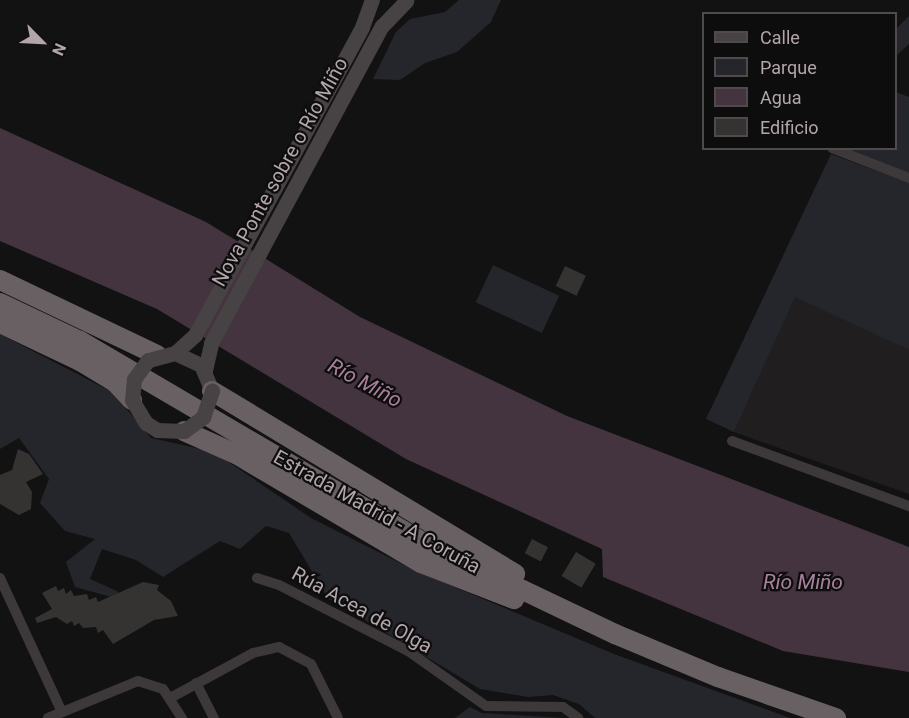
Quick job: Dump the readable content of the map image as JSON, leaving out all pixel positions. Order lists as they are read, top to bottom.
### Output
{
  "streets": {
    "highway": ["Estrada Madrid - A Coruña"],
    "main road": ["Nova Ponte sobre o Río Miño"],
    "street": ["Rúa Acea de Olga"]
  },
  "water": ["Río Miño"],
  "legend": [
    "Calle",
    "Parque",
    "Agua",
    "Edificio"
  ],
  "north": "bottom right"
}
